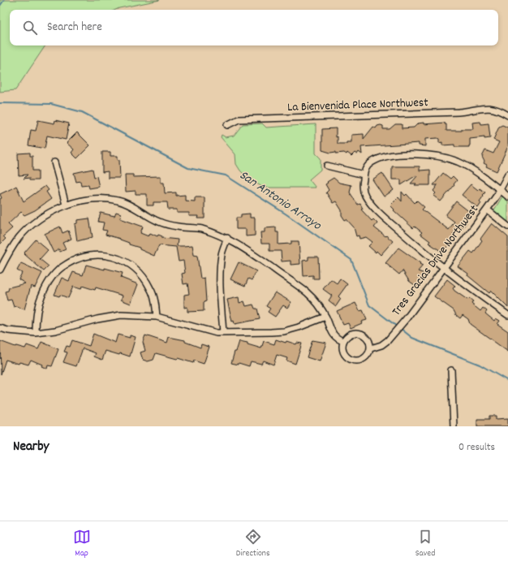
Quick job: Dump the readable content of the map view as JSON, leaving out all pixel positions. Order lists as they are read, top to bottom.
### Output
{
  "streets": {
    "street": ["La Bienvenida Place Northwest", "Tres Gracias Drive Northwest"]
  },
  "water": ["San Antonio Arroyo"],
  "page": {
    "search": "Search here",
    "heading": ["Nearby", "0 results"],
    "nav": ["Map", "Directions", "Saved"]
  }
}
